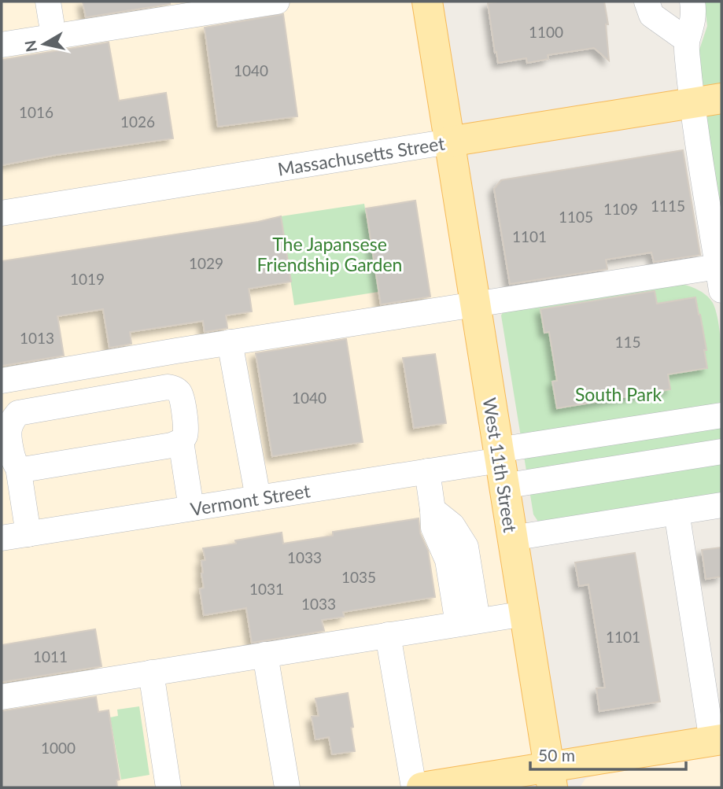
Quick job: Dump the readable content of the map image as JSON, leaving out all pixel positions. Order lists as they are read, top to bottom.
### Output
{
  "streets": {
    "main road": ["Massachusetts Street", "West 11th Street"],
    "street": ["Vermont Street"]
  },
  "crossings": [
    ["Massachusetts Street", "West 11th Street"],
    ["West 11th Street", "Vermont Street"]
  ],
  "parks": ["The Japansese Friendship Garden", "South Park"],
  "house_numbers": [
    "1100",
    "1040",
    "1016",
    "1026",
    "1115",
    "1109",
    "1105",
    "1101",
    "1029",
    "1019",
    "1013",
    "115",
    "1040",
    "1033",
    "1035",
    "1031",
    "1033",
    "1101",
    "1011",
    "1000"
  ],
  "scale_bar": "50 m",
  "north": "left"
}
